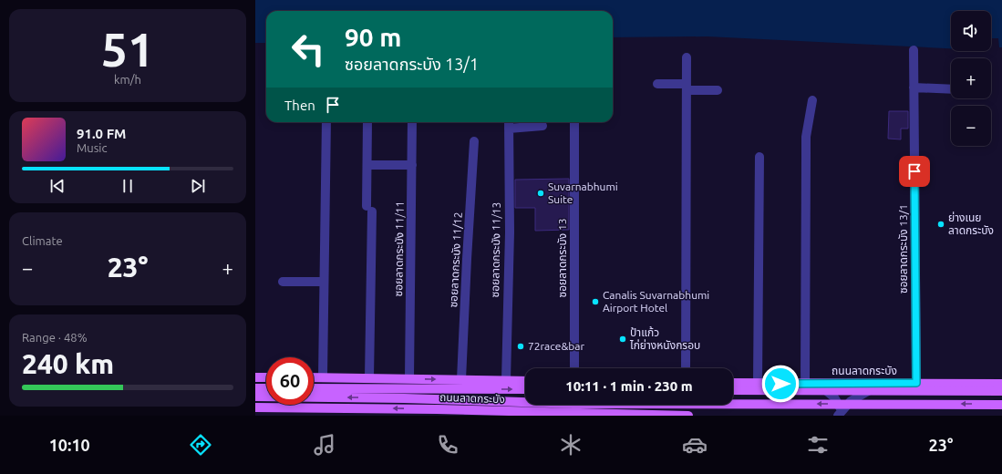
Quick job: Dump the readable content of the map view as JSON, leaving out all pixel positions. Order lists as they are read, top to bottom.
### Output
{
  "streets": {
    "main road": ["ถนนลาดกระบัง"],
    "street": [
      "ซอยลาดกระบัง 11/11",
      "ซอยลาดกระบัง 13/1",
      "ซอยลาดกระบัง 11/13",
      "ซอยลาดกระบัง 13",
      "ซอยลาดกระบัง 11/12"
    ]
  },
  "crossings": [
    ["ซอยลาดกระบัง 11/11", "ถนนลาดกระบัง"],
    ["ซอยลาดกระบัง 13/1", "ถนนลาดกระบัง"],
    ["ซอยลาดกระบัง 11/13", "ถนนลาดกระบัง"],
    ["ซอยลาดกระบัง 11/12", "ถนนลาดกระบัง"]
  ],
  "places": [
    "Suvarnabhumi Suite",
    "ย่างเนย ลาดกระบัง",
    "Canalis Suvarnabhumi Airport Hotel",
    "ป้าแก้ว ไก่ย่างหนังกรอบ",
    "72race&bar"
  ],
  "page": {
    "tile": [
      ["51", "km/h"],
      "Climate",
      ["Range · 48%", "240 km"]
    ],
    "map_buttons": ["+", "−"],
    "turn": ["90 m", "ซอยลาดกระบัง 13/1"],
    "then": "Then",
    "song": ["91.0 FM", "Music"],
    "heat": ["−", "23°", "+"],
    "limit": "60",
    "trip": "10:11 · 1 min · 230 m",
    "tabs": ["10:10", "23°"]
  }
}
